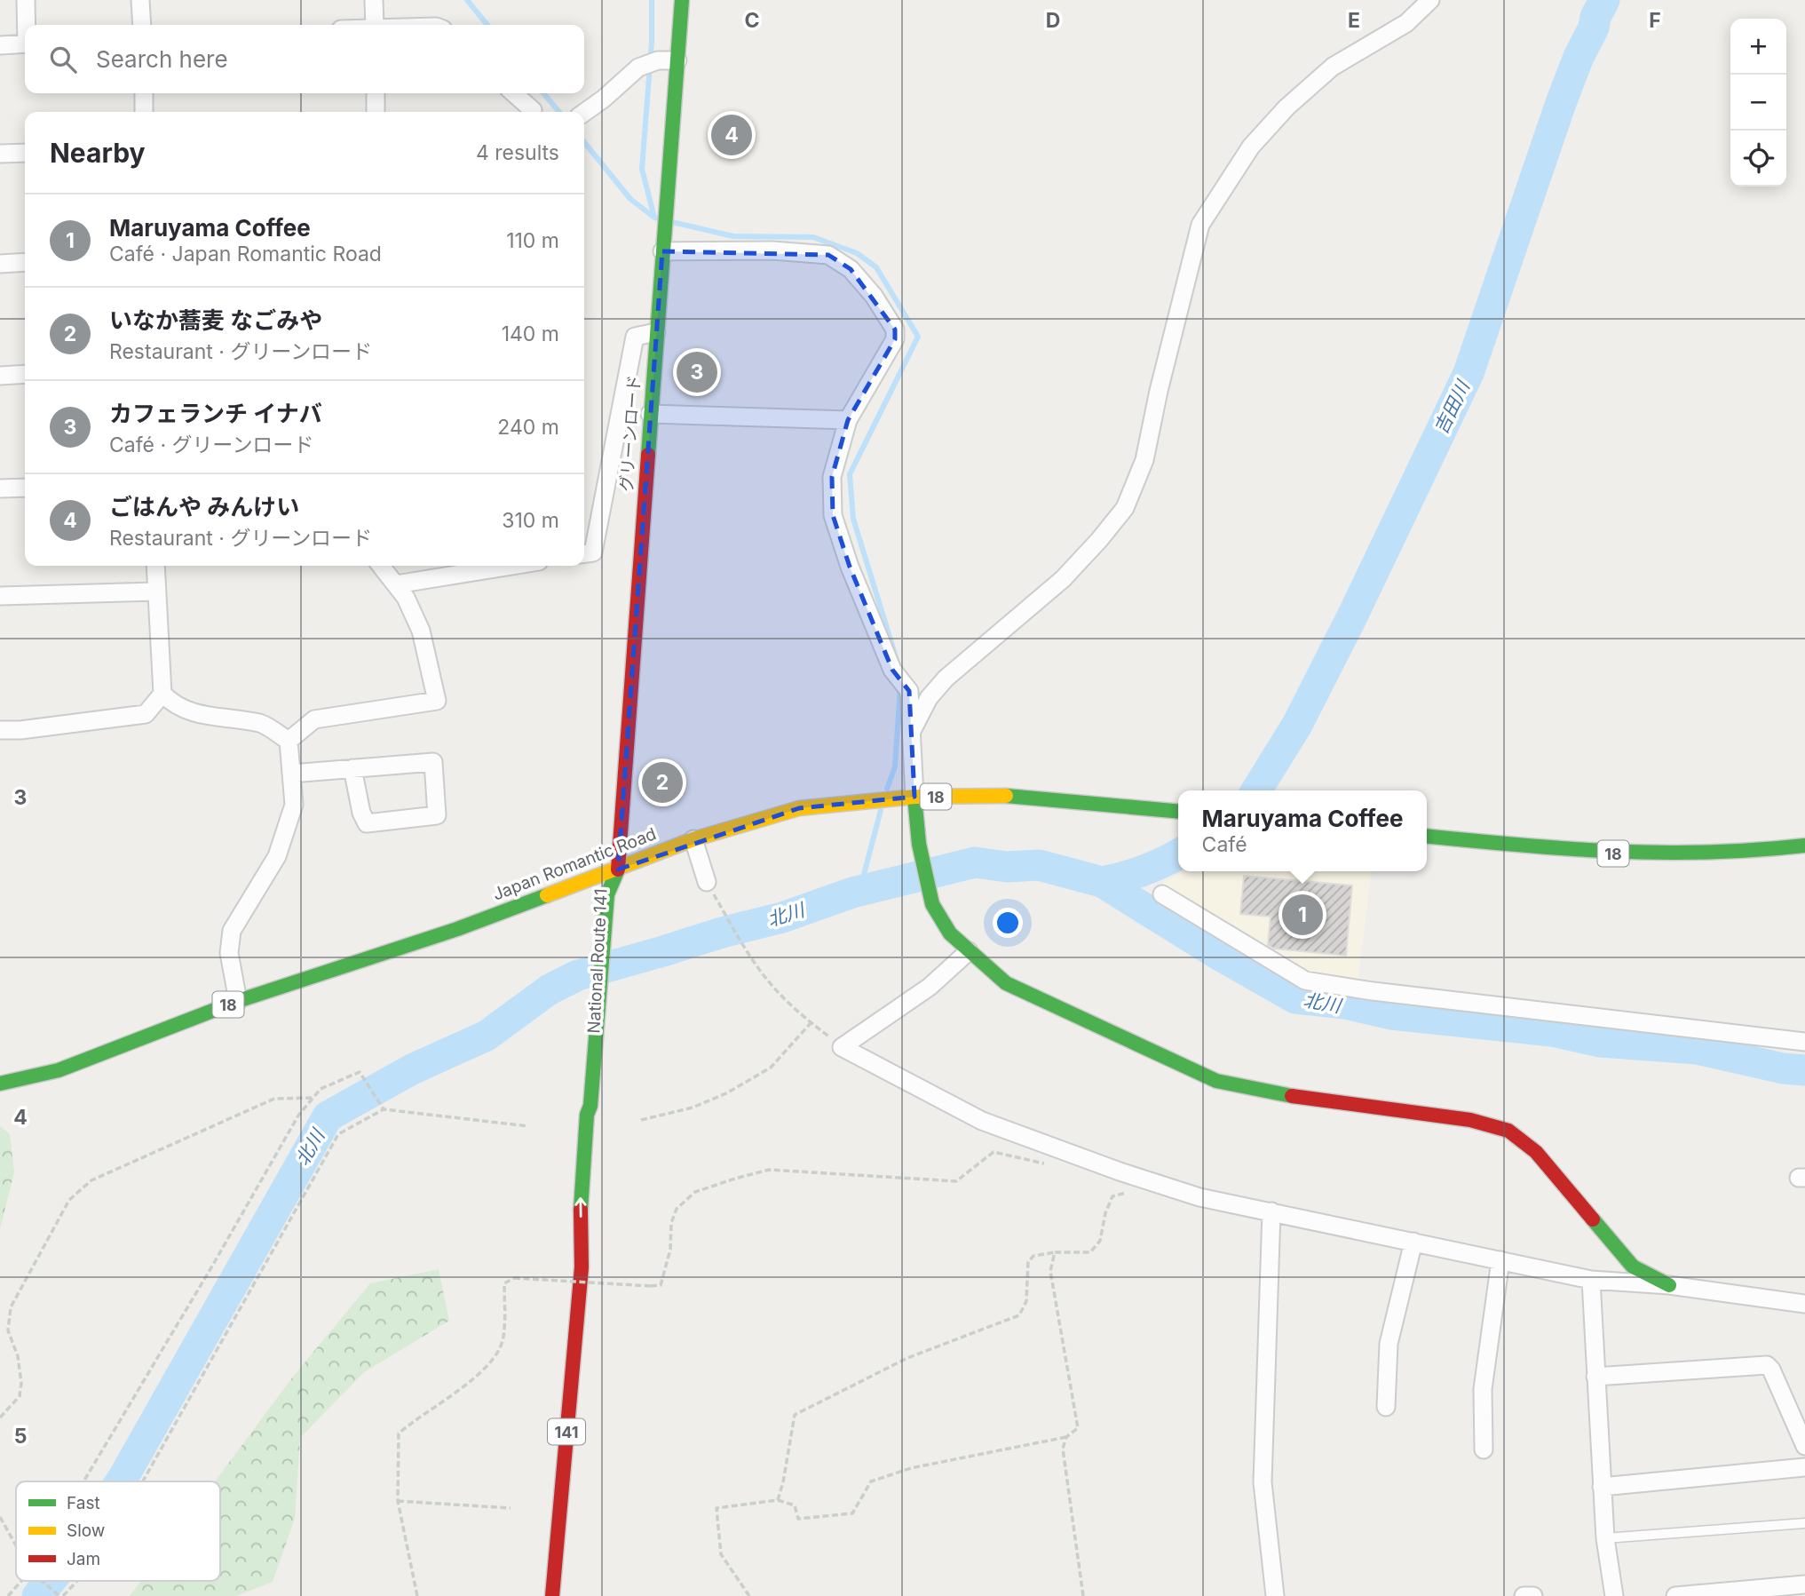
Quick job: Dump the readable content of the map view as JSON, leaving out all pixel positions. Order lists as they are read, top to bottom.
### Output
{
  "streets": {
    "main road": [
      "グリーンロード",
      "18",
      "Japan Romantic Road",
      "National Route 141",
      "141"
    ]
  },
  "crossings": [
    ["グリーンロード", "Japan Romantic Road"],
    ["グリーンロード", "National Route 141"],
    ["Japan Romantic Road", "National Route 141"]
  ],
  "one_way": ["National Route 141"],
  "water": ["吉田川", "北川"],
  "legend": ["Fast", "Slow", "Jam"],
  "page": {
    "map_buttons": ["+", "−"],
    "search": "Search here",
    "pins": [
      "4",
      "3",
      "2",
      "1"
    ],
    "heading": ["Nearby", "4 results"],
    "list": [
      {
        "mark": "1",
        "name": "Maruyama Coffee",
        "note": "Café · Japan Romantic Road",
        "value": "110 m"
      },
      {
        "mark": "2",
        "name": "いなか蕎麦 なごみや",
        "note": "Restaurant · グリーンロード",
        "value": "140 m"
      },
      {
        "mark": "3",
        "name": "カフェランチ イナバ",
        "note": "Café · グリーンロード",
        "value": "240 m"
      },
      {
        "mark": "4",
        "name": "ごはんや みんけい",
        "note": "Restaurant · グリーンロード",
        "value": "310 m"
      }
    ],
    "popup": ["Maruyama Coffee", "Café"]
  },
  "grid": {
    "columns": [
      "C",
      "D",
      "E",
      "F"
    ],
    "rows": ["3", "4", "5"]
  }
}
